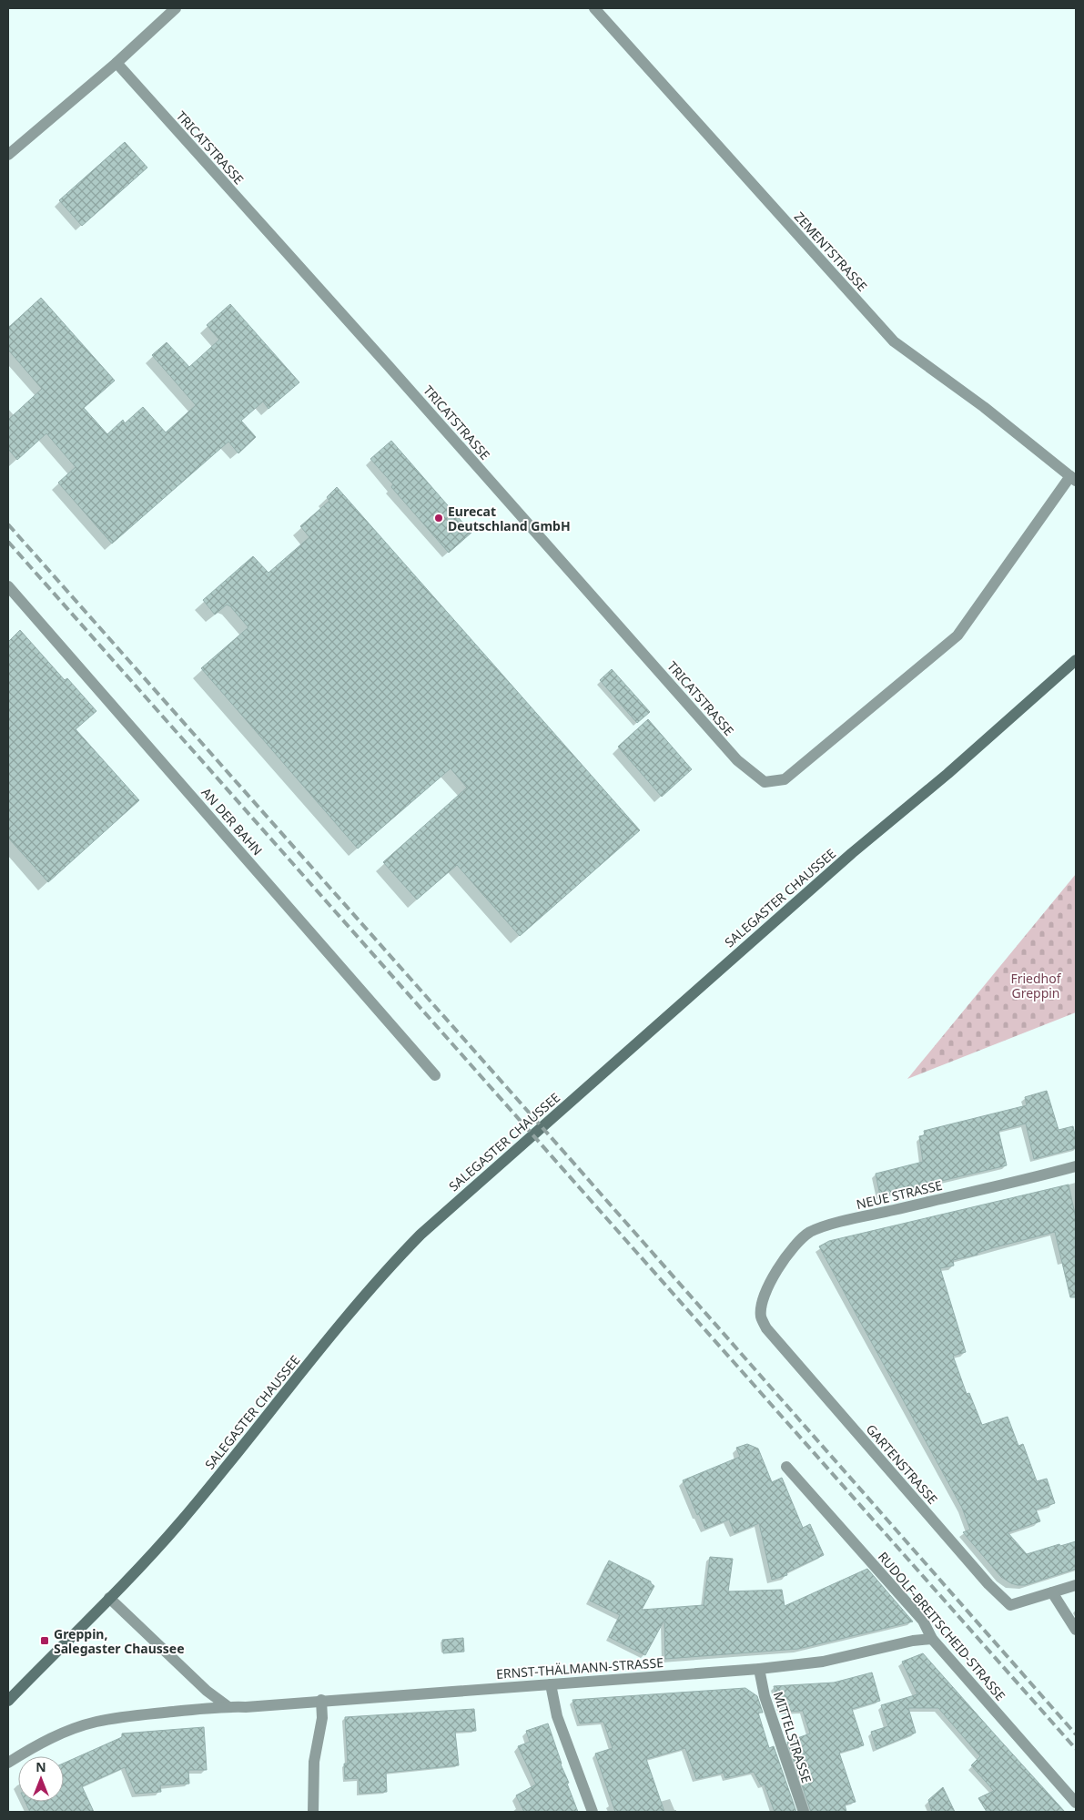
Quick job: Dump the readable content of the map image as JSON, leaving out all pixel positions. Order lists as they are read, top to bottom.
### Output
{
  "streets": {
    "main road": ["SALEGASTER CHAUSSEE"],
    "street": [
      "TRICATSTRASSE",
      "ZEMENTSTRASSE",
      "AN DER BAHN",
      "NEUE STRASSE",
      "GARTENSTRASSE",
      "RUDOLF-BREITSCHEID-STRASSE",
      "ERNST-THÄLMANN-STRASSE",
      "MITTELSTRASSE"
    ]
  },
  "crossings": [
    ["TRICATSTRASSE", "ZEMENTSTRASSE"],
    ["NEUE STRASSE", "GARTENSTRASSE"],
    ["RUDOLF-BREITSCHEID-STRASSE", "ERNST-THÄLMANN-STRASSE"],
    ["ERNST-THÄLMANN-STRASSE", "MITTELSTRASSE"]
  ],
  "parks": ["Friedhof Greppin"],
  "places": {
    "other": ["Eurecat Deutschland GmbH"],
    "transit": ["Greppin, Salegaster Chaussee"]
  },
  "north": "top"
}
